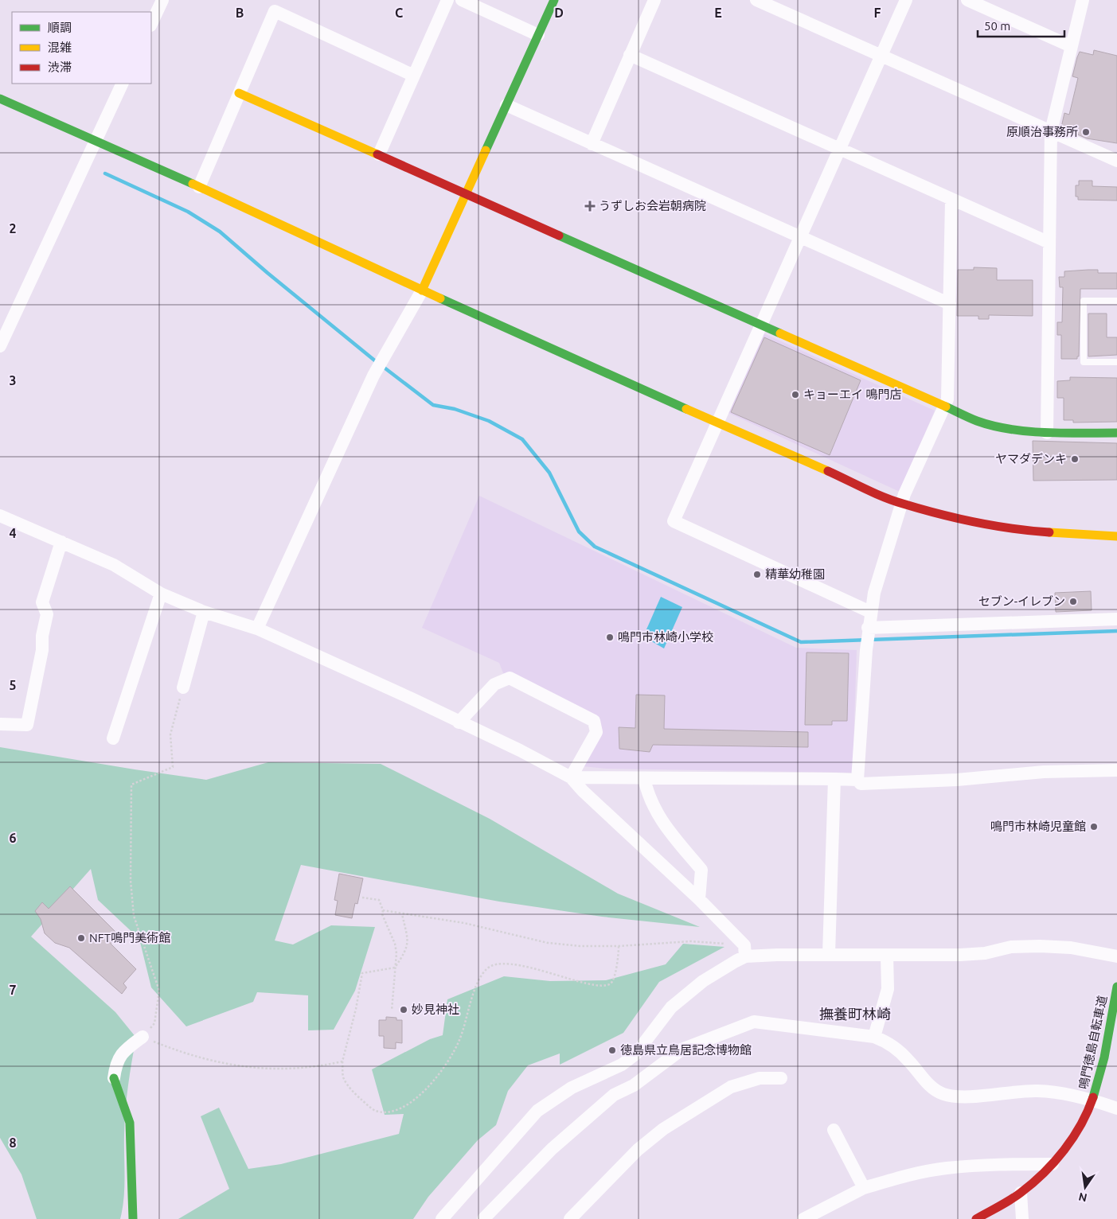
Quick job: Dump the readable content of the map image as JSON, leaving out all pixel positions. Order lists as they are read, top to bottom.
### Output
{
  "streets": {
    "street": ["鳴門徳島自転車道"]
  },
  "districts": ["撫養町林崎"],
  "places": {
    "other": [
      "原順治事務所",
      "キョーエイ 鳴門店",
      "ヤマダデンキ",
      "精華幼稚園",
      "セブン-イレブン",
      "鳴門市林崎小学校",
      "鳴門市林崎児童館",
      "NFT鳴門美術館",
      "妙見神社",
      "徳島県立鳥居記念博物館"
    ],
    "health": ["うずしお会岩朝病院"]
  },
  "legend": ["順調", "混雑", "渋滞"],
  "scale_bar": "50 m",
  "north": "bottom",
  "grid": {
    "columns": [
      "B",
      "C",
      "D",
      "E",
      "F"
    ],
    "rows": [
      "2",
      "3",
      "4",
      "5",
      "6",
      "7",
      "8"
    ]
  }
}
